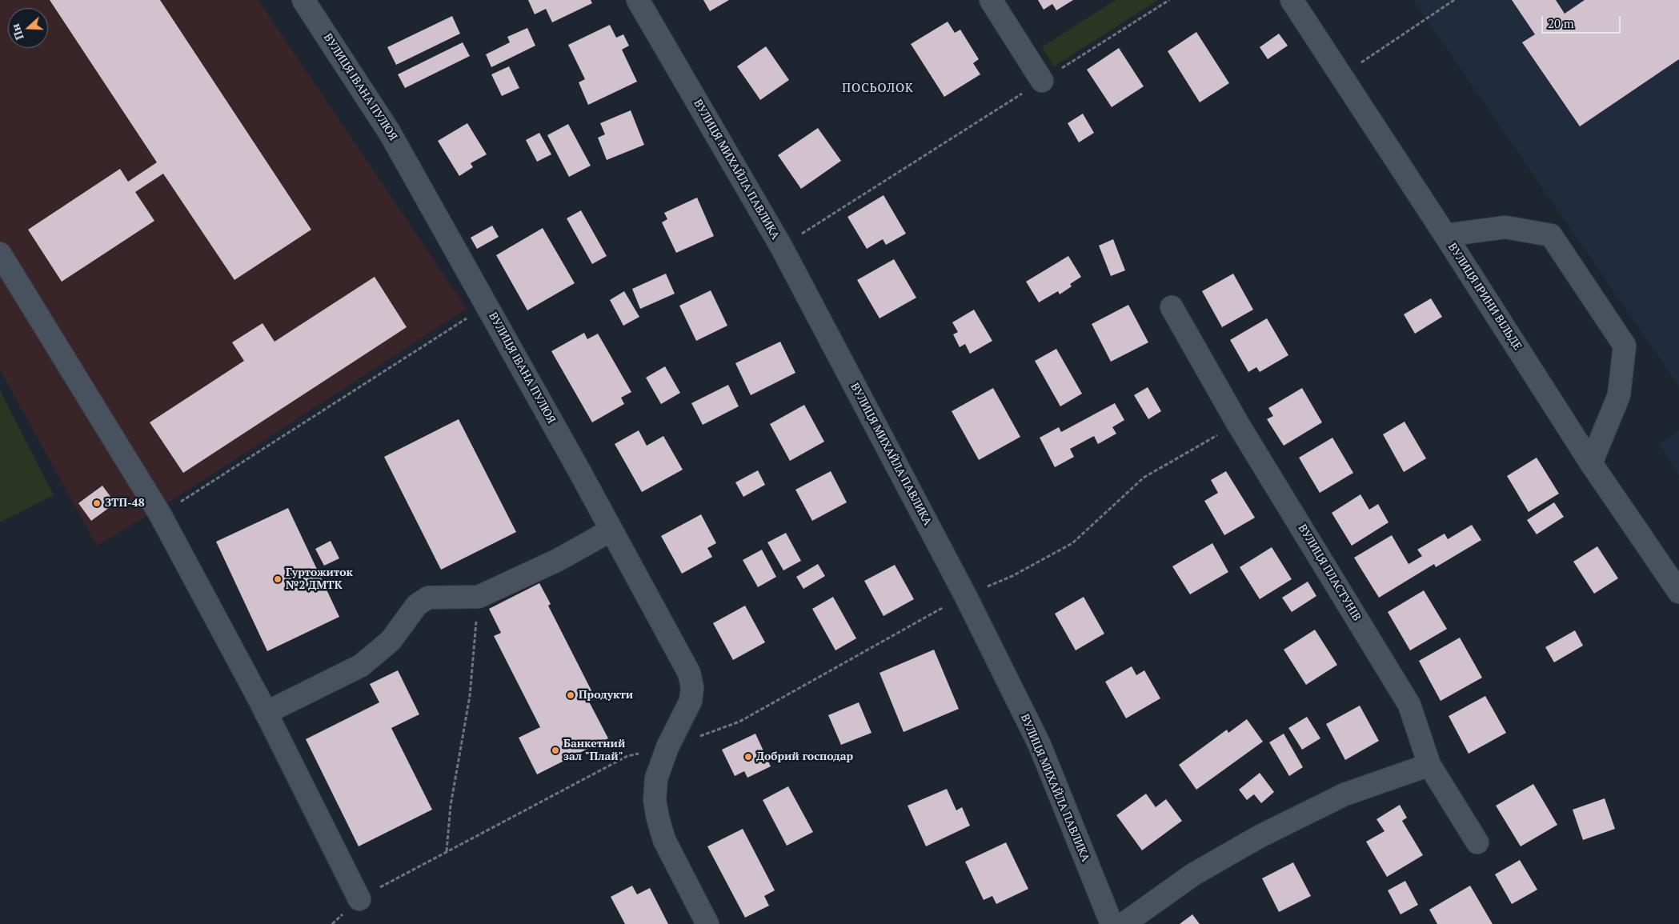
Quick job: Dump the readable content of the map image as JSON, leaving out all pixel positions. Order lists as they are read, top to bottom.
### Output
{
  "streets": {
    "street": [
      "ВУЛИЦЯ ІВАНА ПУЛЮЯ",
      "ВУЛИЦЯ МИХАЙЛА ПАВЛИКА",
      "ВУЛИЦЯ ІРИНИ ВІЛЬДЕ",
      "ВУЛИЦЯ ПЛАСТУНІВ"
    ]
  },
  "districts": ["ПОСЬОЛОК"],
  "places": [
    "ЗТП-48",
    "Гуртожиток №2 ДМТК",
    "Продукти",
    "Банкетний зал \"Плай\"",
    "Добрий господар"
  ],
  "scale_bar": "20 m",
  "north": "left"
}
